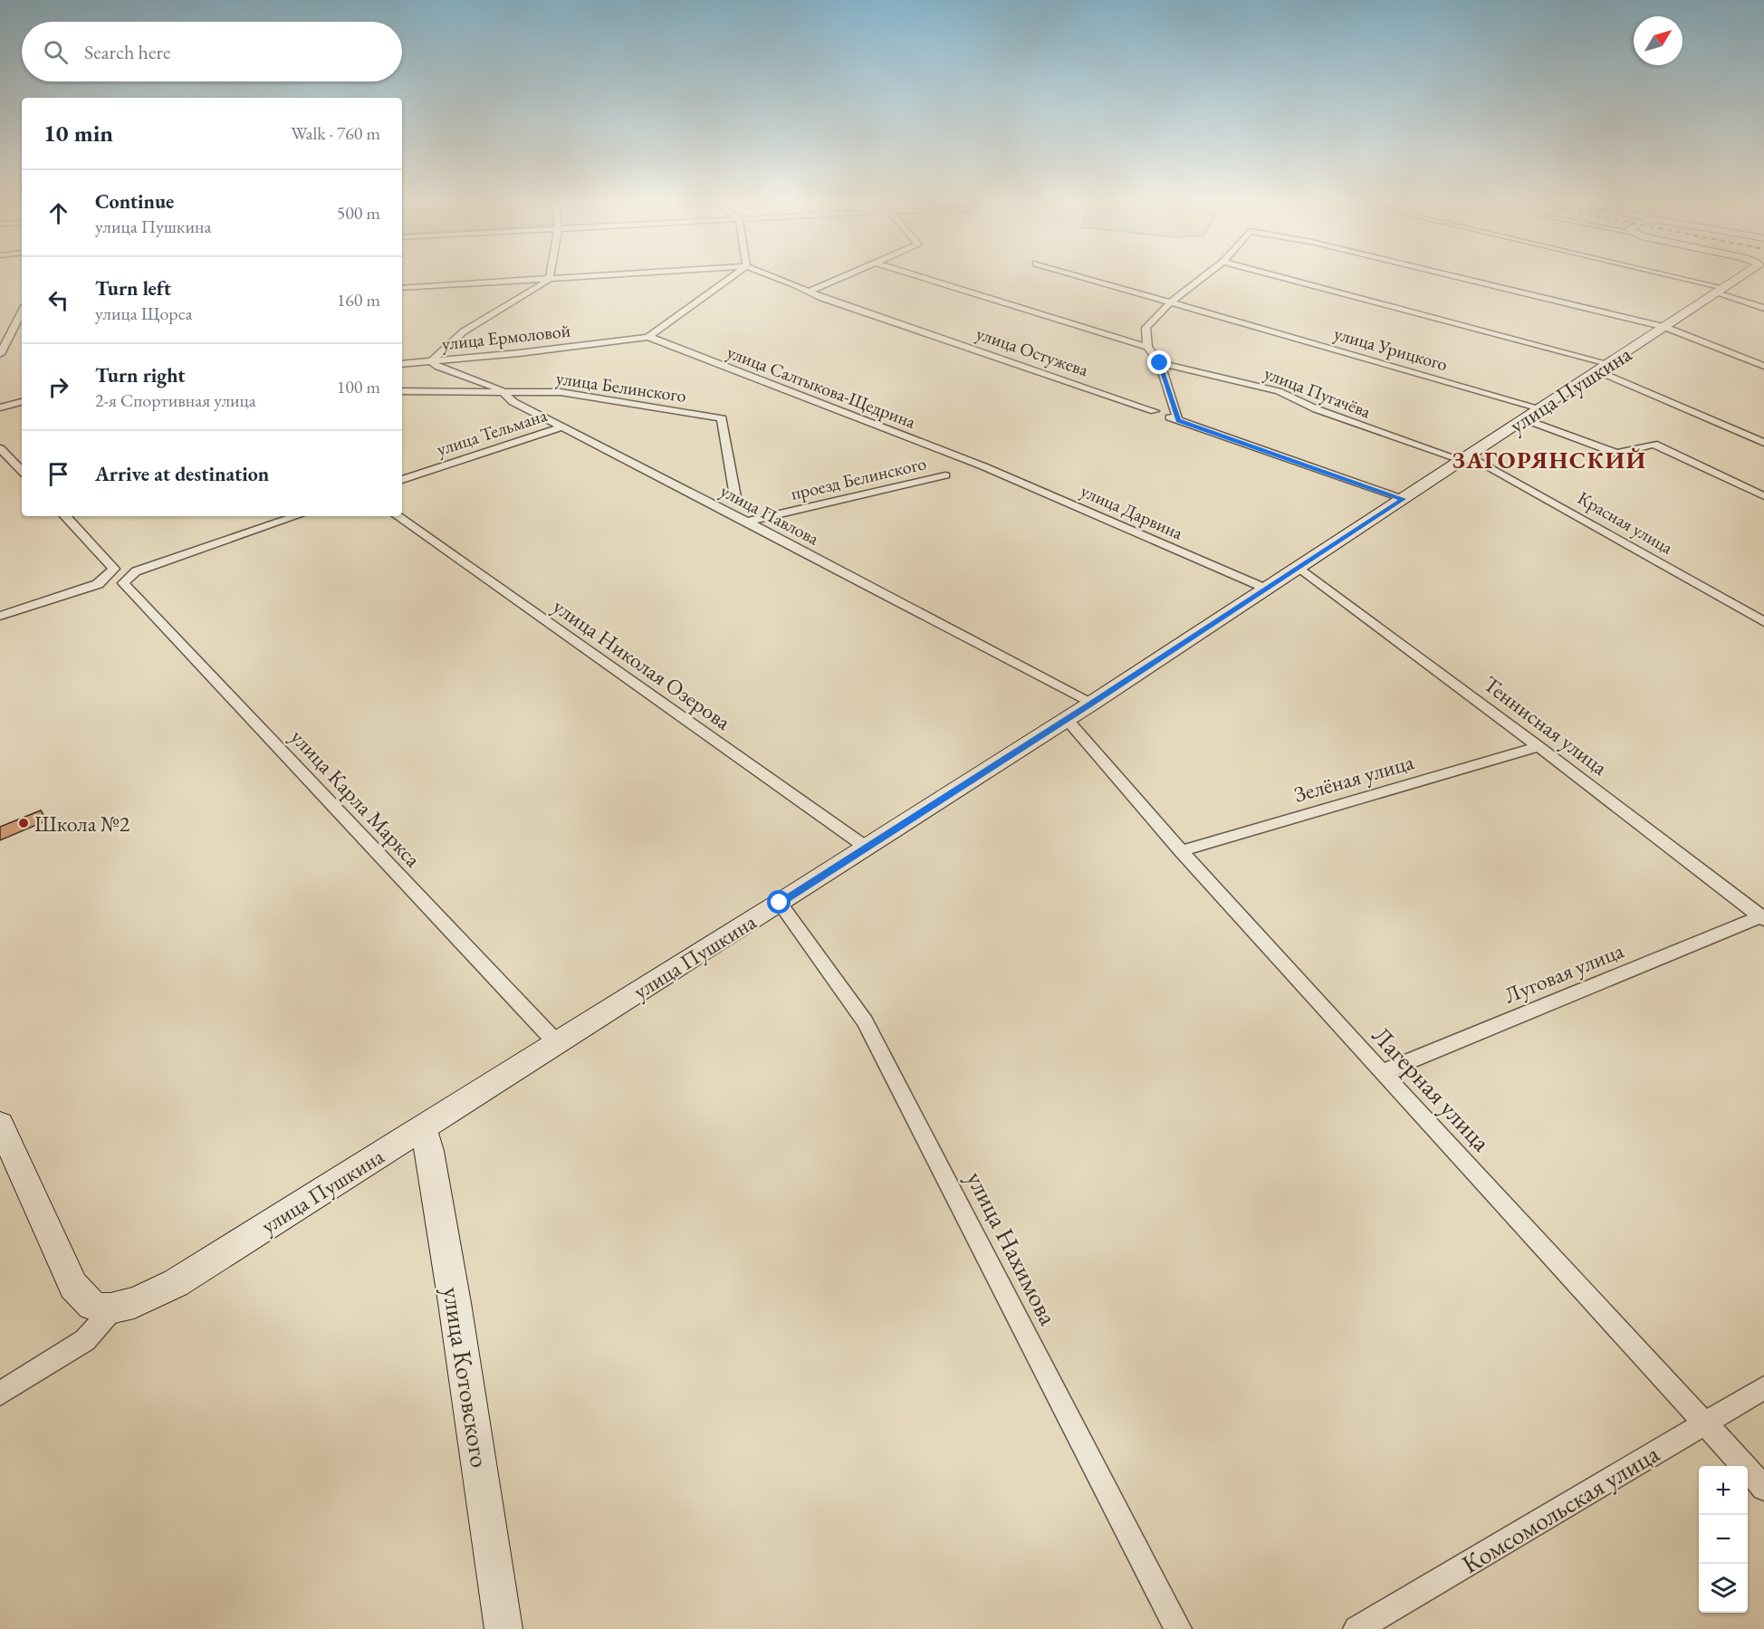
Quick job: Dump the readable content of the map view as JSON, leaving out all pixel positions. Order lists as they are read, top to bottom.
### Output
{
  "streets": {
    "main road": ["улица Пушкина", "улица Котовского"],
    "street": [
      "улица Ермоловой",
      "улица Урицкого",
      "улица Остужева",
      "улица Белинского",
      "улица Салтыкова-Щедрина",
      "улица Пугачёва",
      "улица Тельмана",
      "проезд Белинского",
      "улица Дарвина",
      "улица Павлова",
      "Красная улица",
      "улица Николая Озерова",
      "Теннисная улица",
      "Зелёная улица",
      "улица Карла Маркса",
      "Луговая улица",
      "Лагерная улица",
      "улица Нахимова",
      "Комсомольская улица"
    ]
  },
  "crossings": [
    ["улица Ермоловой", "улица Салтыкова-Щедрина"],
    ["улица Ермоловой", "улица Павлова"],
    ["улица Урицкого", "улица Пушкина"],
    ["улица Белинского", "улица Павлова"],
    ["улица Салтыкова-Щедрина", "улица Дарвина"],
    ["улица Пушкина", "улица Пугачёва"],
    ["улица Пушкина", "улица Дарвина"],
    ["улица Пушкина", "улица Павлова"],
    ["улица Пушкина", "Красная улица"],
    ["улица Пушкина", "улица Николая Озерова"],
    ["улица Пушкина", "Теннисная улица"],
    ["улица Пушкина", "улица Карла Маркса"],
    ["улица Пушкина", "Лагерная улица"],
    ["улица Пушкина", "улица Нахимова"],
    ["улица Пушкина", "улица Котовского"],
    ["улица Пугачёва", "Красная улица"],
    ["улица Тельмана", "улица Павлова"],
    ["проезд Белинского", "улица Павлова"],
    ["Теннисная улица", "Зелёная улица"],
    ["Теннисная улица", "Луговая улица"],
    ["Зелёная улица", "Лагерная улица"],
    ["Луговая улица", "Лагерная улица"],
    ["Лагерная улица", "Комсомольская улица"]
  ],
  "districts": ["ЗАГОРЯНСКИЙ"],
  "places": ["Школа №2"],
  "north": "top right",
  "page": {
    "search": "Search here",
    "heading": ["10 min", "Walk · 760 m"],
    "list": [
      ["Continue", "улица Пушкина", "500 m"],
      ["Turn left", "улица Щорса", "160 m"],
      ["Turn right", "2-я Спортивная улица", "100 m"],
      "Arrive at destination"
    ],
    "map_buttons": ["+", "−"]
  }
}
